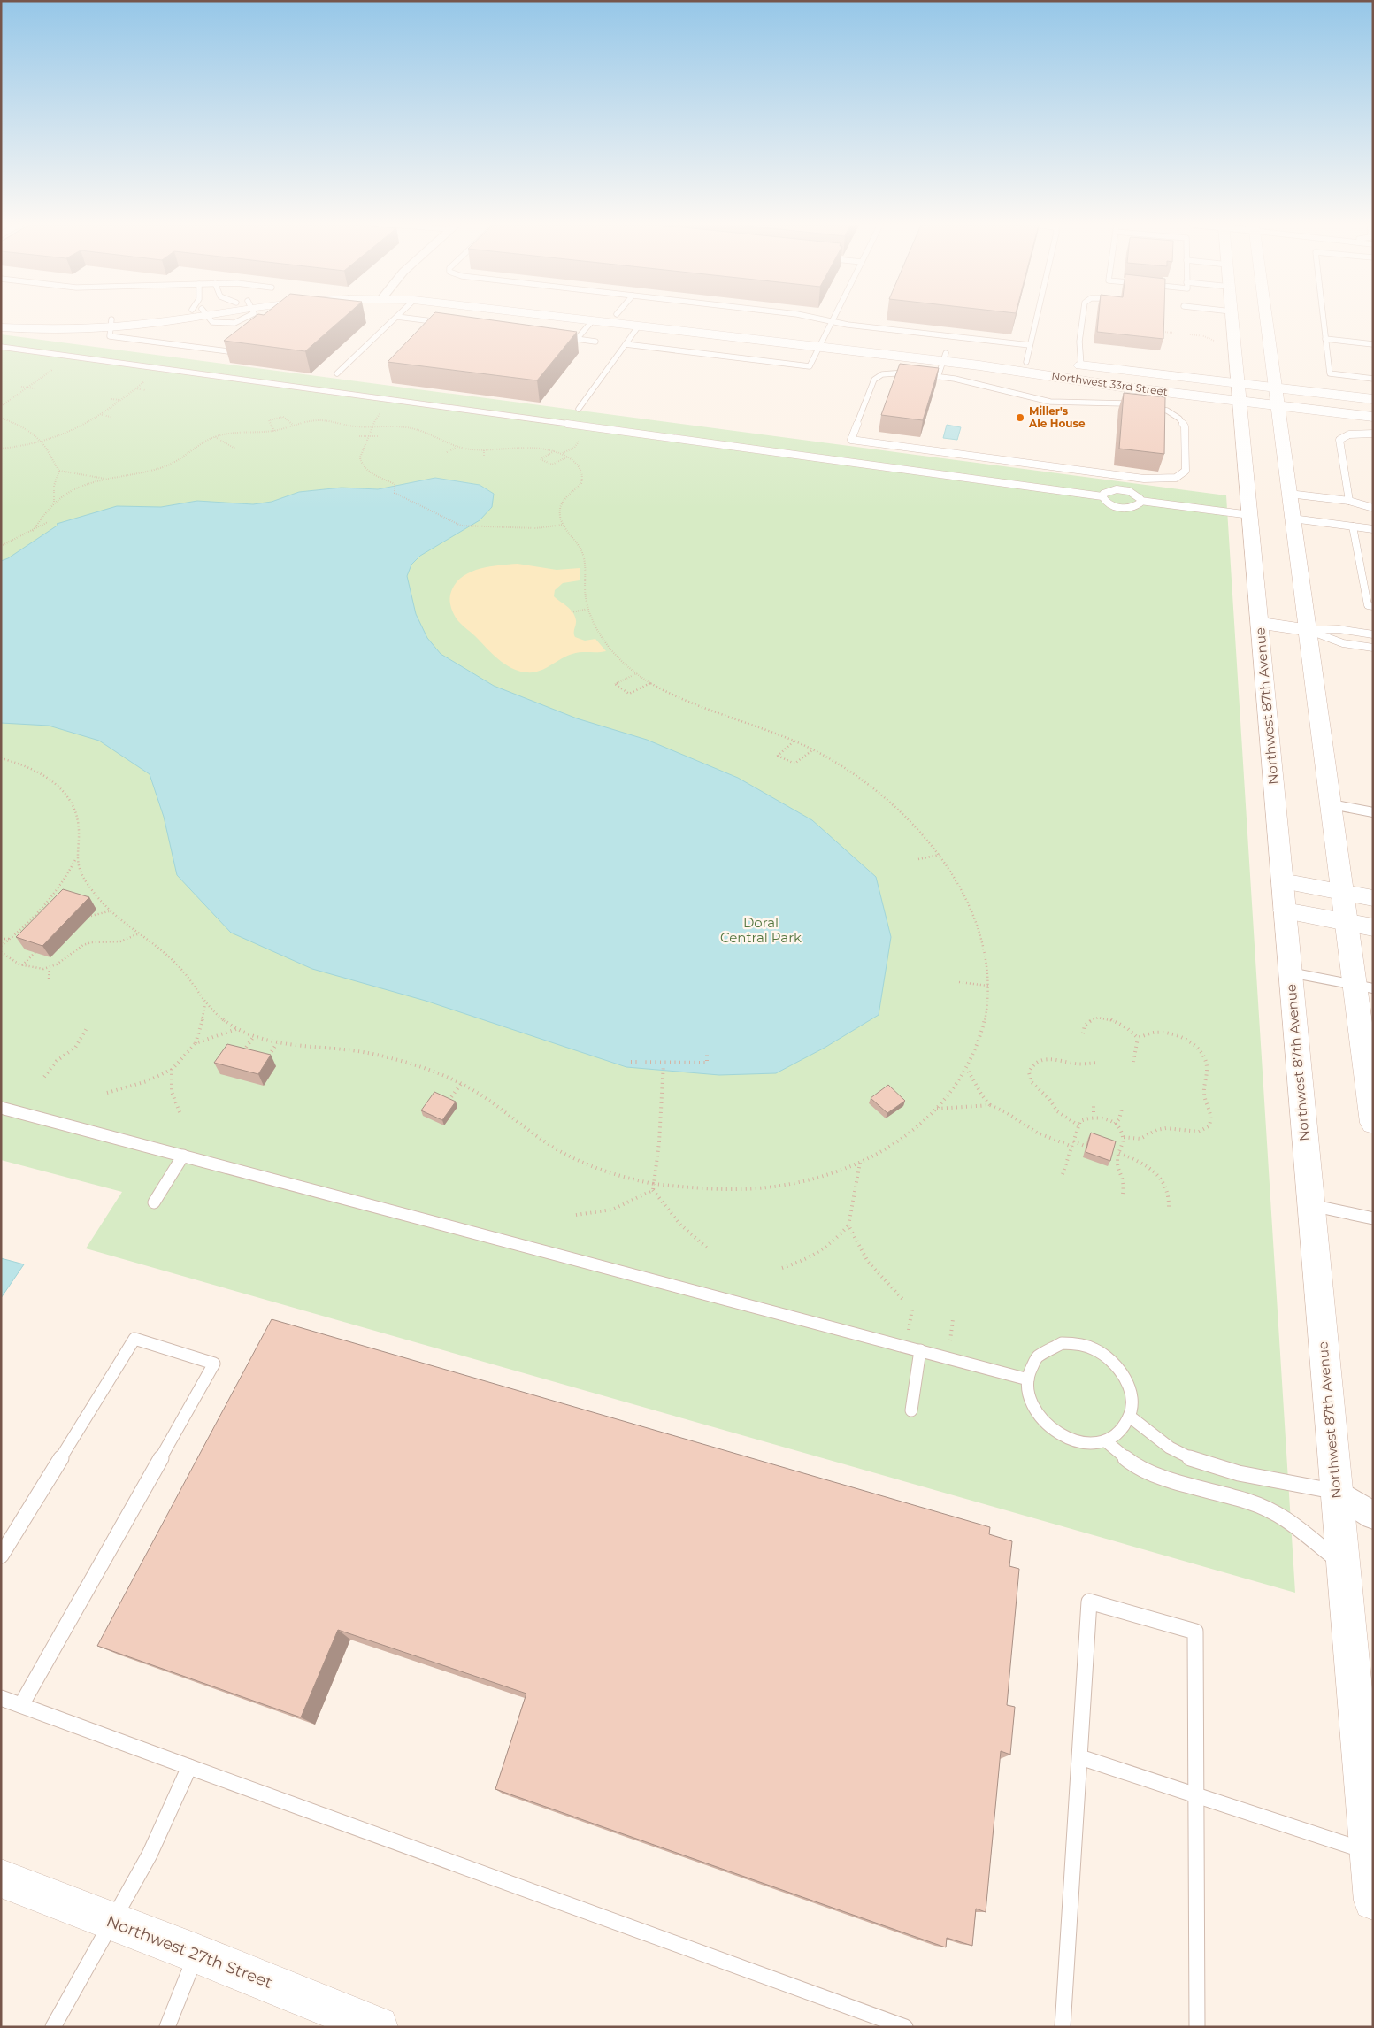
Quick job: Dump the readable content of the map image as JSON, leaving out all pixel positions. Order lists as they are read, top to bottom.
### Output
{
  "streets": {
    "main road": ["Northwest 33rd Street", "Northwest 87th Avenue", "Northwest 27th Street"]
  },
  "crossings": [
    ["Northwest 33rd Street", "Northwest 87th Avenue"]
  ],
  "parks": ["Doral Central Park"],
  "places": ["Miller's Ale House"]
}
